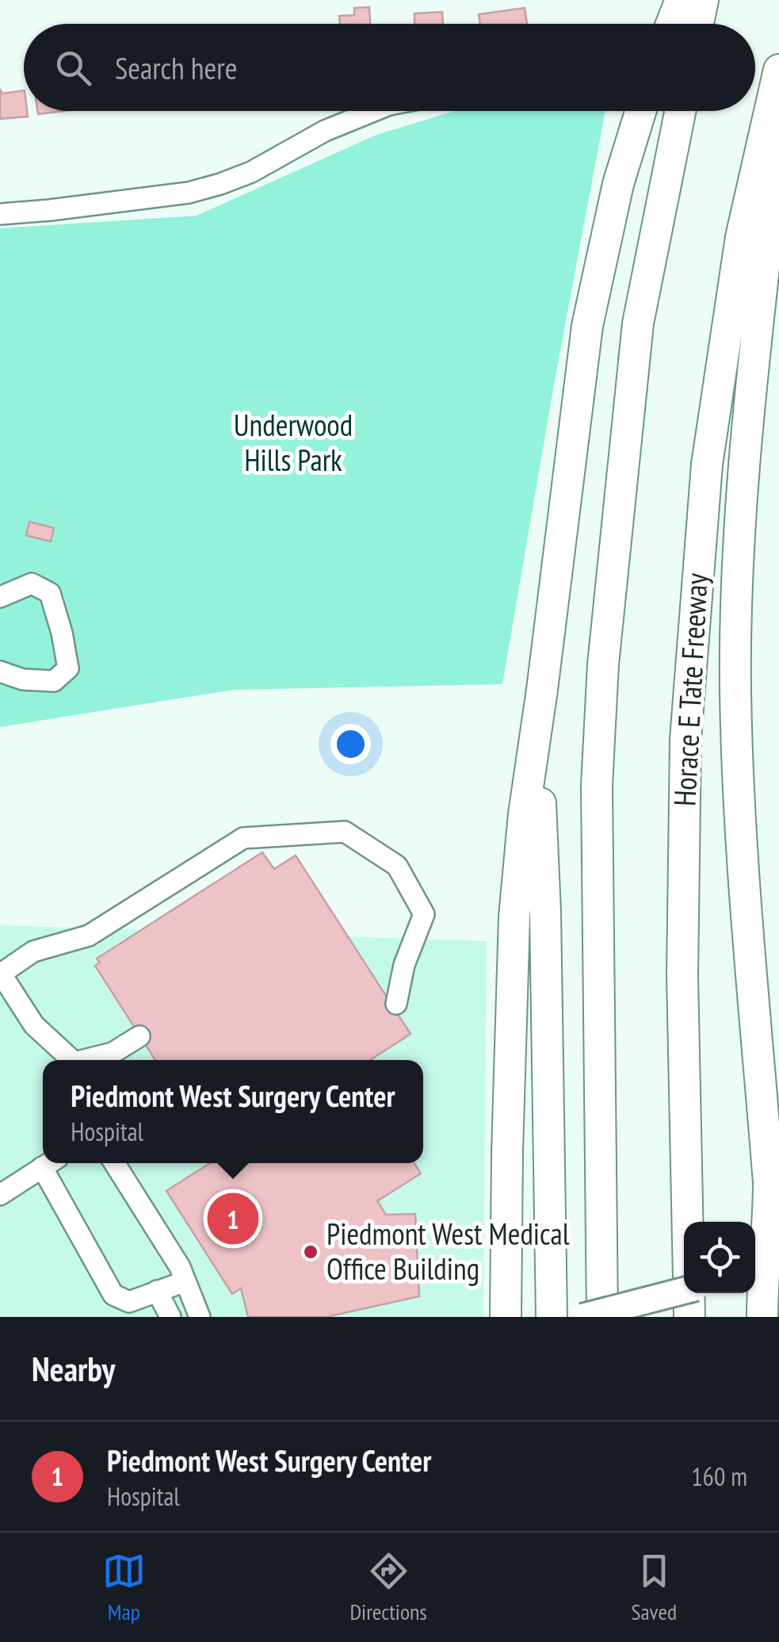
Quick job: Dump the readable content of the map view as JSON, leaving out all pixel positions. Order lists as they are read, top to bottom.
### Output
{
  "streets": {
    "highway": ["Horace E Tate Freeway"]
  },
  "parks": ["Underwood Hills Park"],
  "places": ["Piedmont West Medical Office Building"],
  "page": {
    "search": "Search here",
    "popup": ["Piedmont West Surgery Center", "Hospital"],
    "pins": "1",
    "heading": "Nearby",
    "list": [
      {
        "mark": "1",
        "name": "Piedmont West Surgery Center",
        "note": "Hospital",
        "value": "160 m"
      }
    ],
    "nav": ["Map", "Directions", "Saved"]
  }
}
